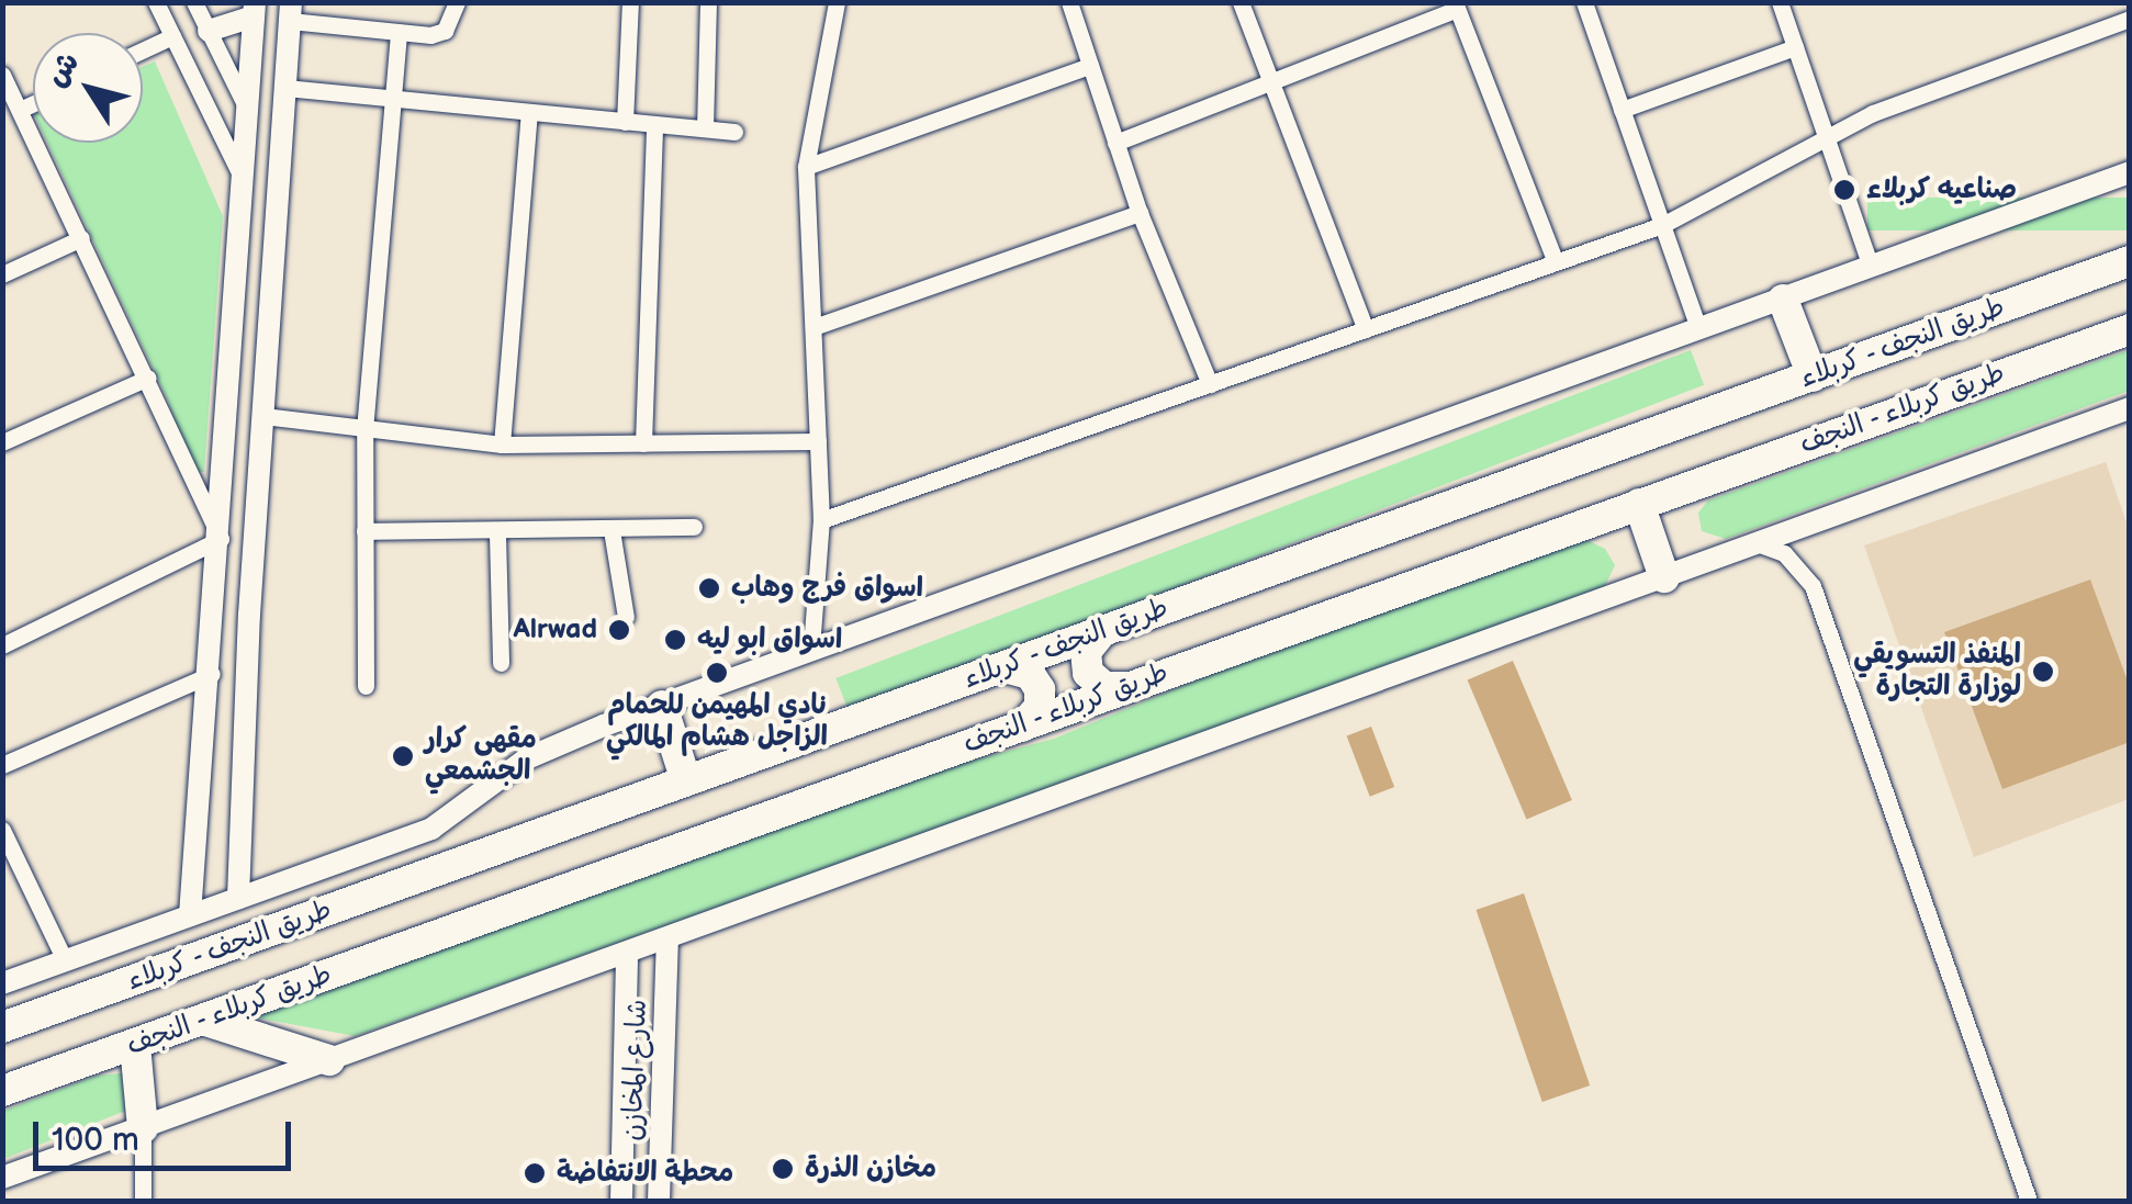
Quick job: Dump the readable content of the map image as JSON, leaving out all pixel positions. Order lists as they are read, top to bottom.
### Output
{
  "streets": {
    "highway": ["طريق النجف - كربلاء", "طريق كربلاء - النجف"],
    "main road": ["شارع المخازن"]
  },
  "places": [
    "صناعيه كربلاء",
    "اسواق فرج وهاب",
    "Alrwad",
    "اسواق ابو ليه",
    "المنفذ التسويقي لوزارة التجارة",
    "نادي المهيمن للحمام الزاجل هشام المالكي",
    "مقهى كرار الجشمعي",
    "مخازن الذرة",
    "محطة الانتفاضة"
  ],
  "scale_bar": "100 m",
  "north": "top left"
}
